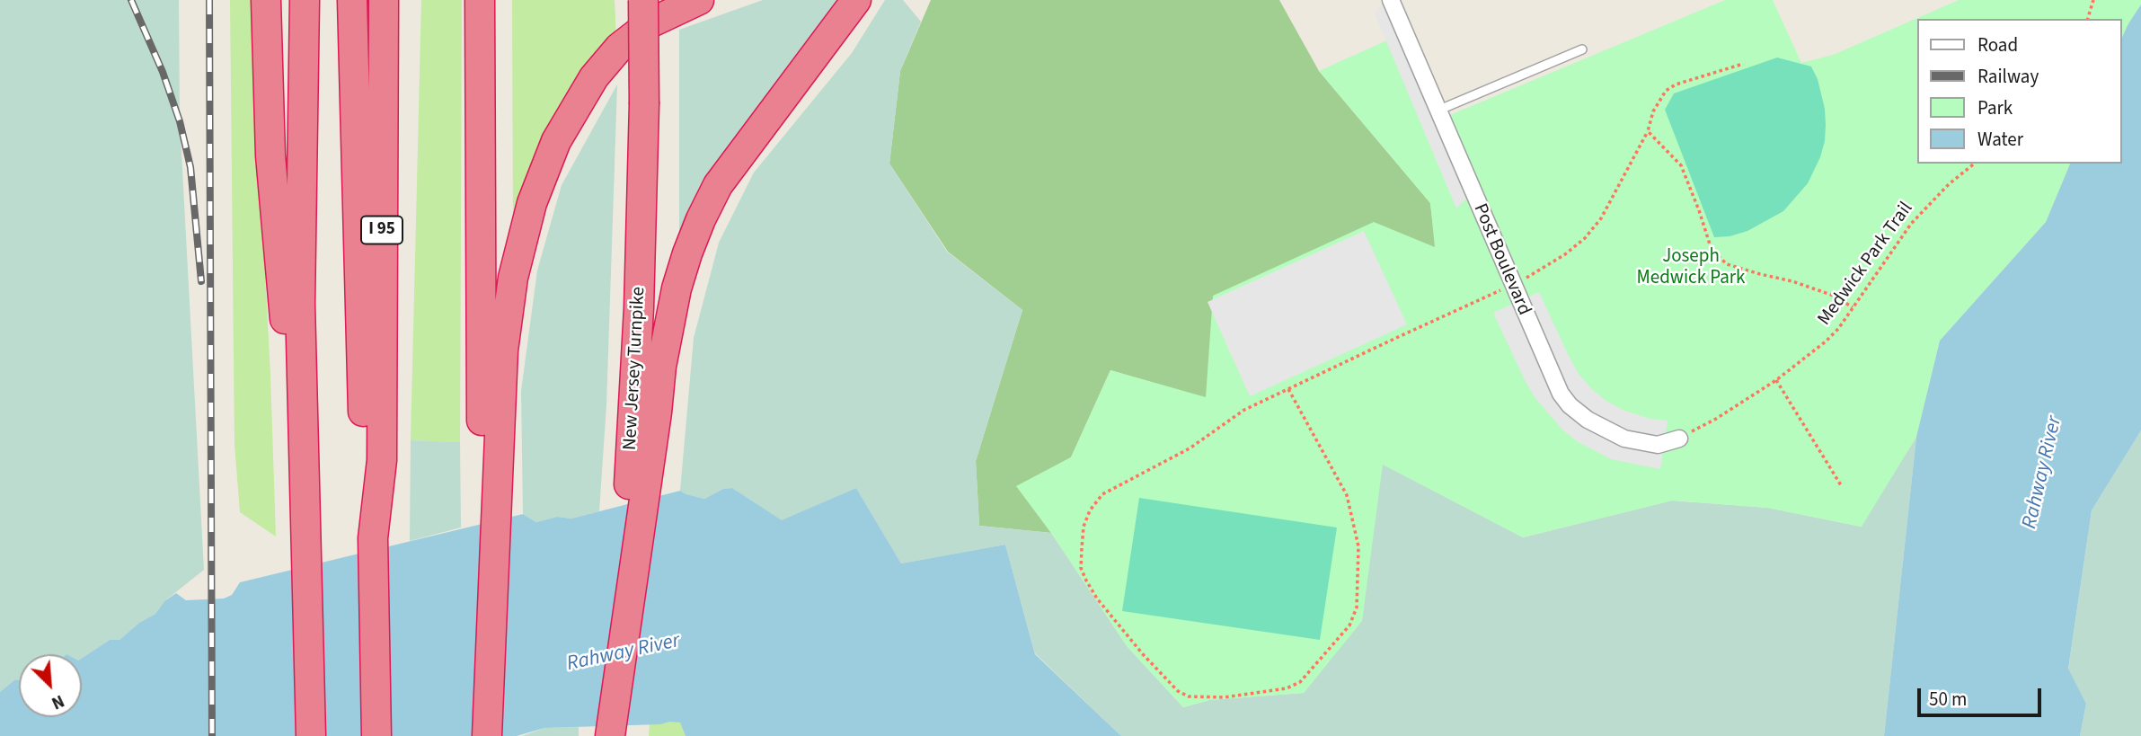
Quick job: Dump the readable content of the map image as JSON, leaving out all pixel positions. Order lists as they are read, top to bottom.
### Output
{
  "streets": {
    "highway": ["I 95", "New Jersey Turnpike"],
    "street": ["Post Boulevard"],
    "path": ["Medwick Park Trail"]
  },
  "crossings": [
    ["Post Boulevard", "Medwick Park Trail"]
  ],
  "water": ["Rahway River"],
  "parks": ["Joseph Medwick Park"],
  "legend": [
    "Road",
    "Railway",
    "Park",
    "Water"
  ],
  "scale_bar": "50 m",
  "north": "bottom right"
}
